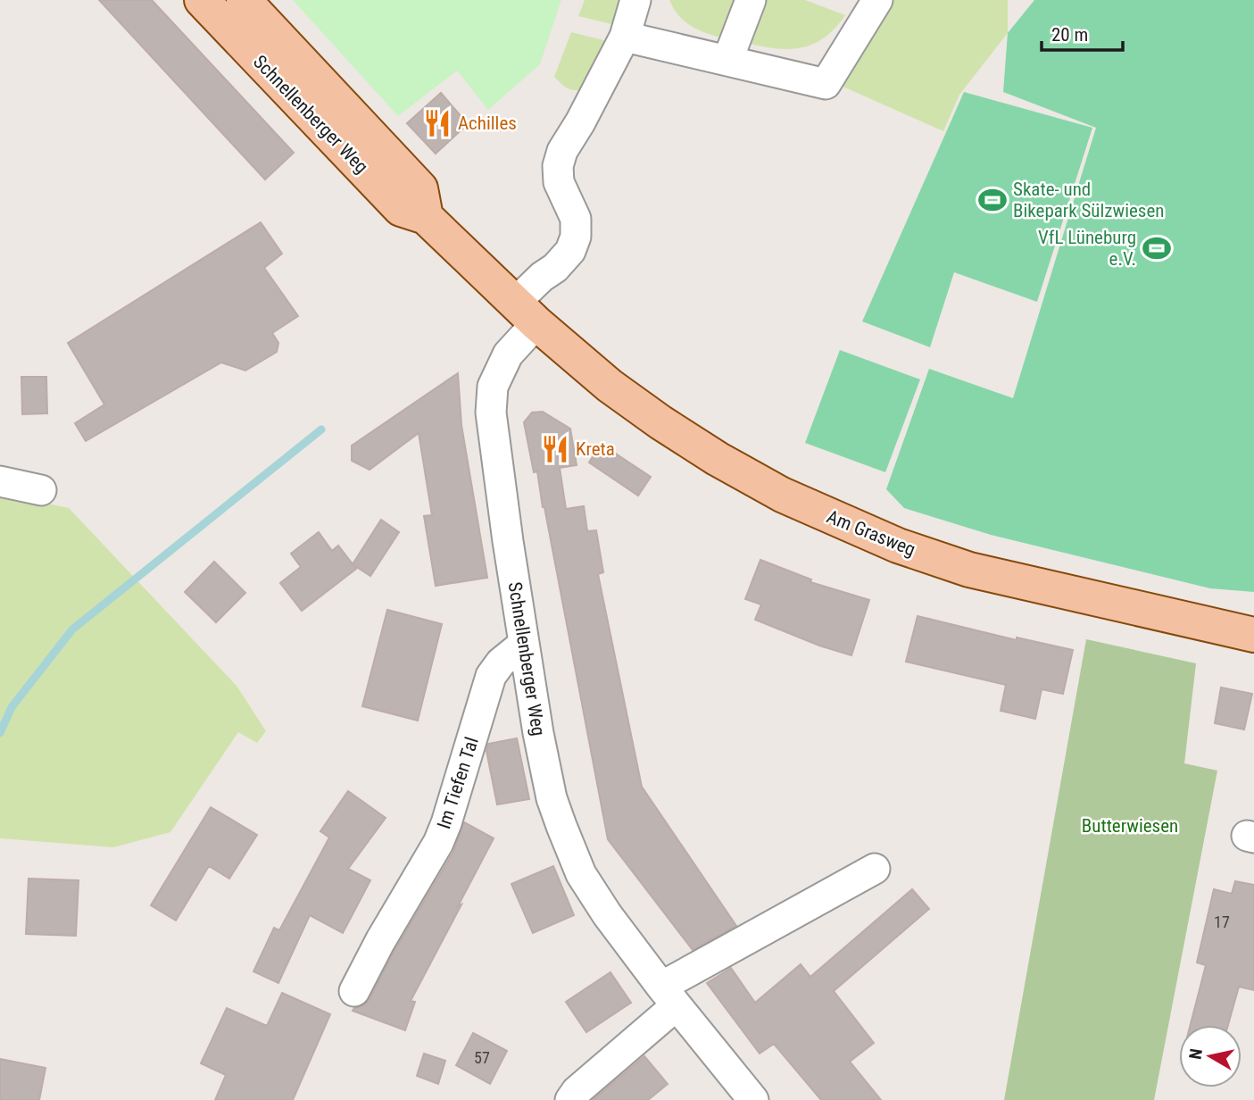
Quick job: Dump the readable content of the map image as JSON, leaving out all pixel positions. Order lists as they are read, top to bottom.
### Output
{
  "streets": {
    "main road": ["Schnellenberger Weg", "Am Grasweg"],
    "street": ["Im Tiefen Tal"]
  },
  "crossings": [
    ["Schnellenberger Weg", "Am Grasweg"],
    ["Schnellenberger Weg", "Im Tiefen Tal"]
  ],
  "parks": ["Butterwiesen"],
  "places": {
    "restaurant": ["Achilles", "Kreta"],
    "sports": ["Skate- und Bikepark Sülzwiesen", "VfL Lüneburg e.V."]
  },
  "house_numbers": ["17", "57"],
  "scale_bar": "20 m",
  "north": "left"
}
